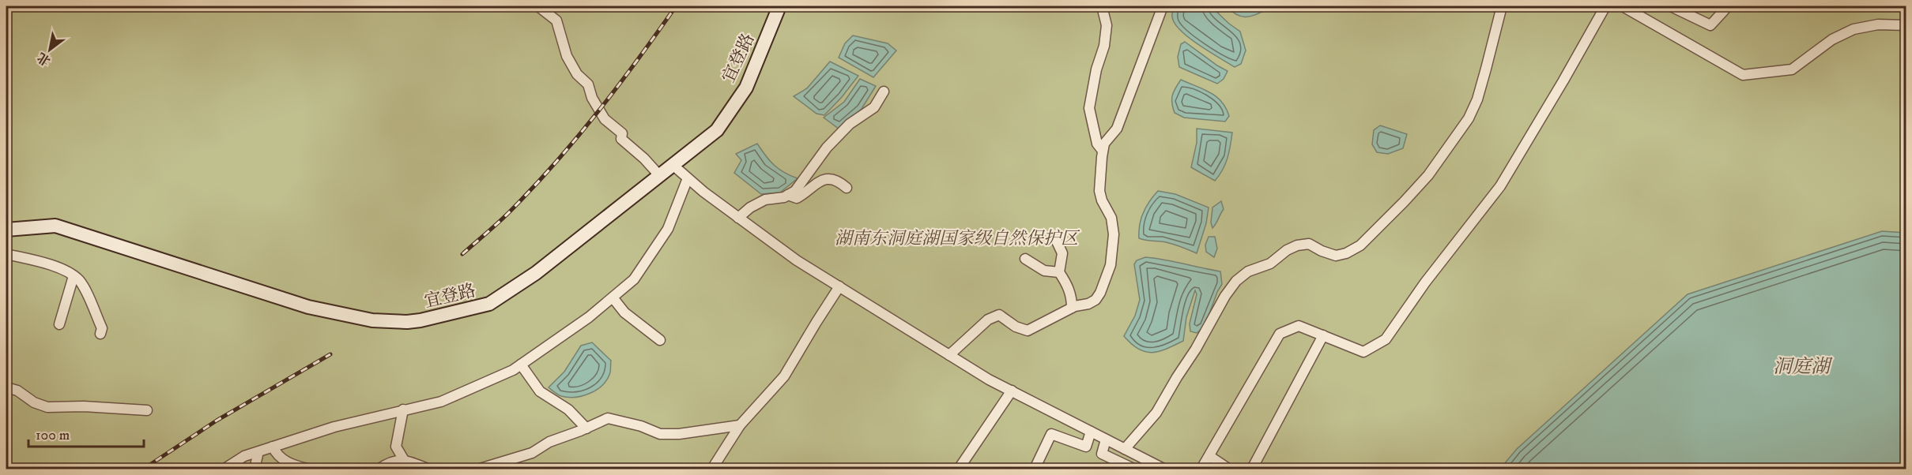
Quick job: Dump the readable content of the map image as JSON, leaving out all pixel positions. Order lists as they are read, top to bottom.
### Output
{
  "streets": {
    "street": ["宜登路"]
  },
  "water": ["洞庭湖"],
  "parks": ["湖南东洞庭湖国家级自然保护区"],
  "scale_bar": "100 m",
  "north": "bottom left"
}
